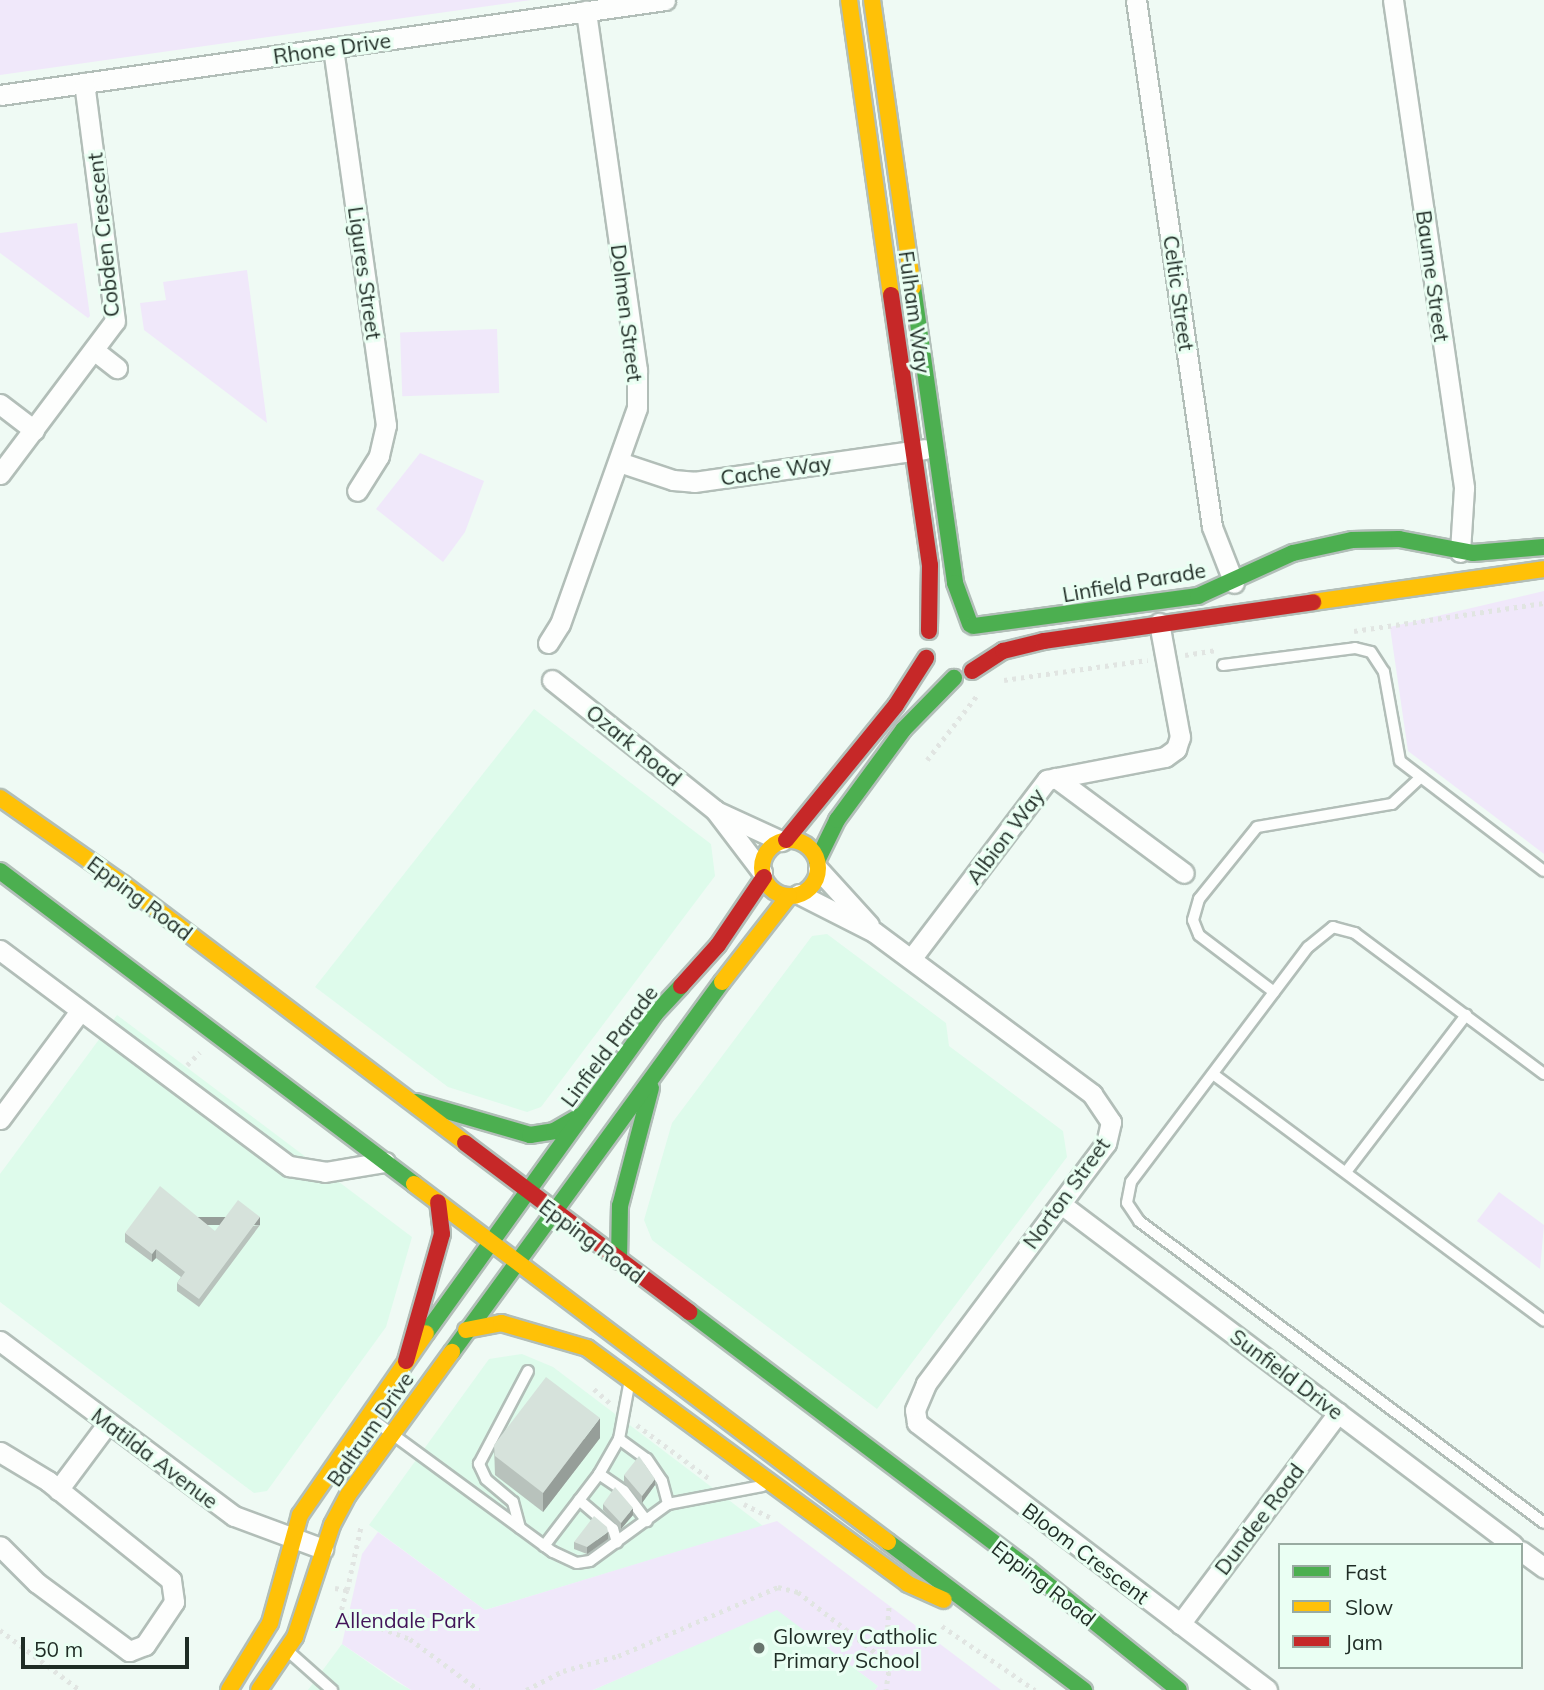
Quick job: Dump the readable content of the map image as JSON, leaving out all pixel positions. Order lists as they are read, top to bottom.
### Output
{
  "streets": {
    "street": [
      "Rhone Drive",
      "Cobden Crescent",
      "Ligures Street",
      "Baume Street",
      "Celtic Street",
      "Fulham Way",
      "Dolmen Street",
      "Cache Way",
      "Linfield Parade",
      "Ozark Road",
      "Albion Way",
      "Epping Road",
      "Norton Street",
      "Sunfield Drive",
      "Baltrum Drive",
      "Matilda Avenue",
      "Dundee Road",
      "Bloom Crescent"
    ]
  },
  "crossings": [
    ["Rhone Drive", "Cobden Crescent"],
    ["Rhone Drive", "Ligures Street"],
    ["Rhone Drive", "Dolmen Street"],
    ["Baume Street", "Linfield Parade"],
    ["Celtic Street", "Linfield Parade"],
    ["Fulham Way", "Cache Way"],
    ["Fulham Way", "Linfield Parade"],
    ["Dolmen Street", "Cache Way"],
    ["Linfield Parade", "Epping Road"],
    ["Linfield Parade", "Norton Street"],
    ["Linfield Parade", "Baltrum Drive"],
    ["Albion Way", "Norton Street"],
    ["Epping Road", "Baltrum Drive"],
    ["Norton Street", "Sunfield Drive"],
    ["Norton Street", "Bloom Crescent"],
    ["Sunfield Drive", "Dundee Road"],
    ["Baltrum Drive", "Matilda Avenue"],
    ["Dundee Road", "Bloom Crescent"]
  ],
  "parks": ["Allendale Park"],
  "places": ["Glowrey Catholic Primary School"],
  "legend": ["Fast", "Slow", "Jam"],
  "scale_bar": "50 m"
}
